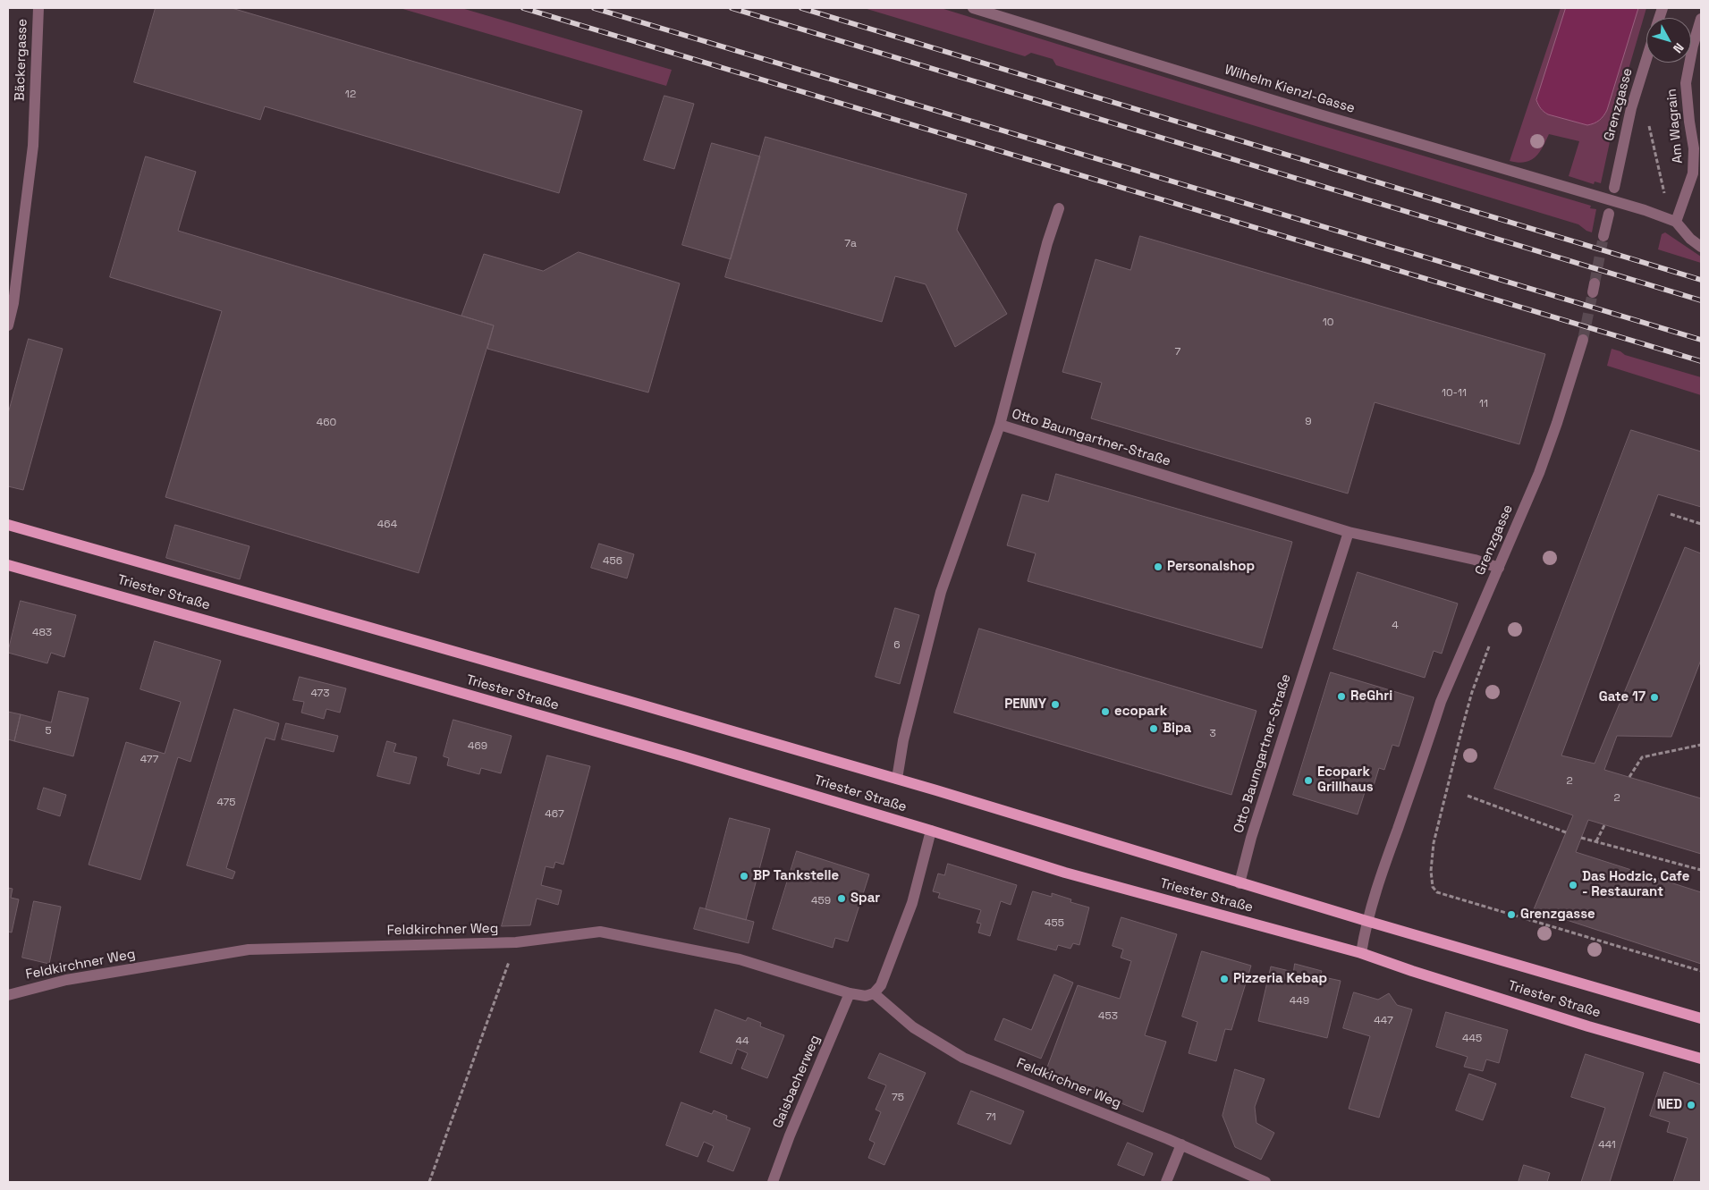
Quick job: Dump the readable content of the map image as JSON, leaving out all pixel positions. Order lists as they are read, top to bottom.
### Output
{
  "streets": {
    "main road": ["Triester Straße"],
    "street": [
      "Bäckergasse",
      "Wilhelm Kienzl-Gasse",
      "Grenzgasse",
      "Am Wagrain",
      "Otto Baumgartner-Straße",
      "Feldkirchner Weg",
      "Gaisbacherweg"
    ]
  },
  "crossings": [
    ["Wilhelm Kienzl-Gasse", "Am Wagrain"],
    ["Grenzgasse", "Otto Baumgartner-Straße"],
    ["Grenzgasse", "Triester Straße"],
    ["Otto Baumgartner-Straße", "Triester Straße"],
    ["Feldkirchner Weg", "Gaisbacherweg"]
  ],
  "places": [
    "Personalshop",
    "ReGhri",
    "Gate 17",
    "PENNY",
    "ecopark",
    "Bipa",
    "Ecopark Grillhaus",
    "BP Tankstelle",
    "Das Hodzic, Cafe - Restaurant",
    "Spar",
    "Grenzgasse",
    "Pizzeria Kebap",
    "NED"
  ],
  "house_numbers": [
    "12",
    "7a",
    "10",
    "7",
    "10-11",
    "11",
    "9",
    "460",
    "464",
    "456",
    "4",
    "483",
    "6",
    "473",
    "5",
    "3",
    "469",
    "477",
    "2",
    "2",
    "475",
    "467",
    "459",
    "455",
    "449",
    "453",
    "447",
    "445",
    "44",
    "75",
    "71",
    "441"
  ],
  "north": "bottom right"
}
